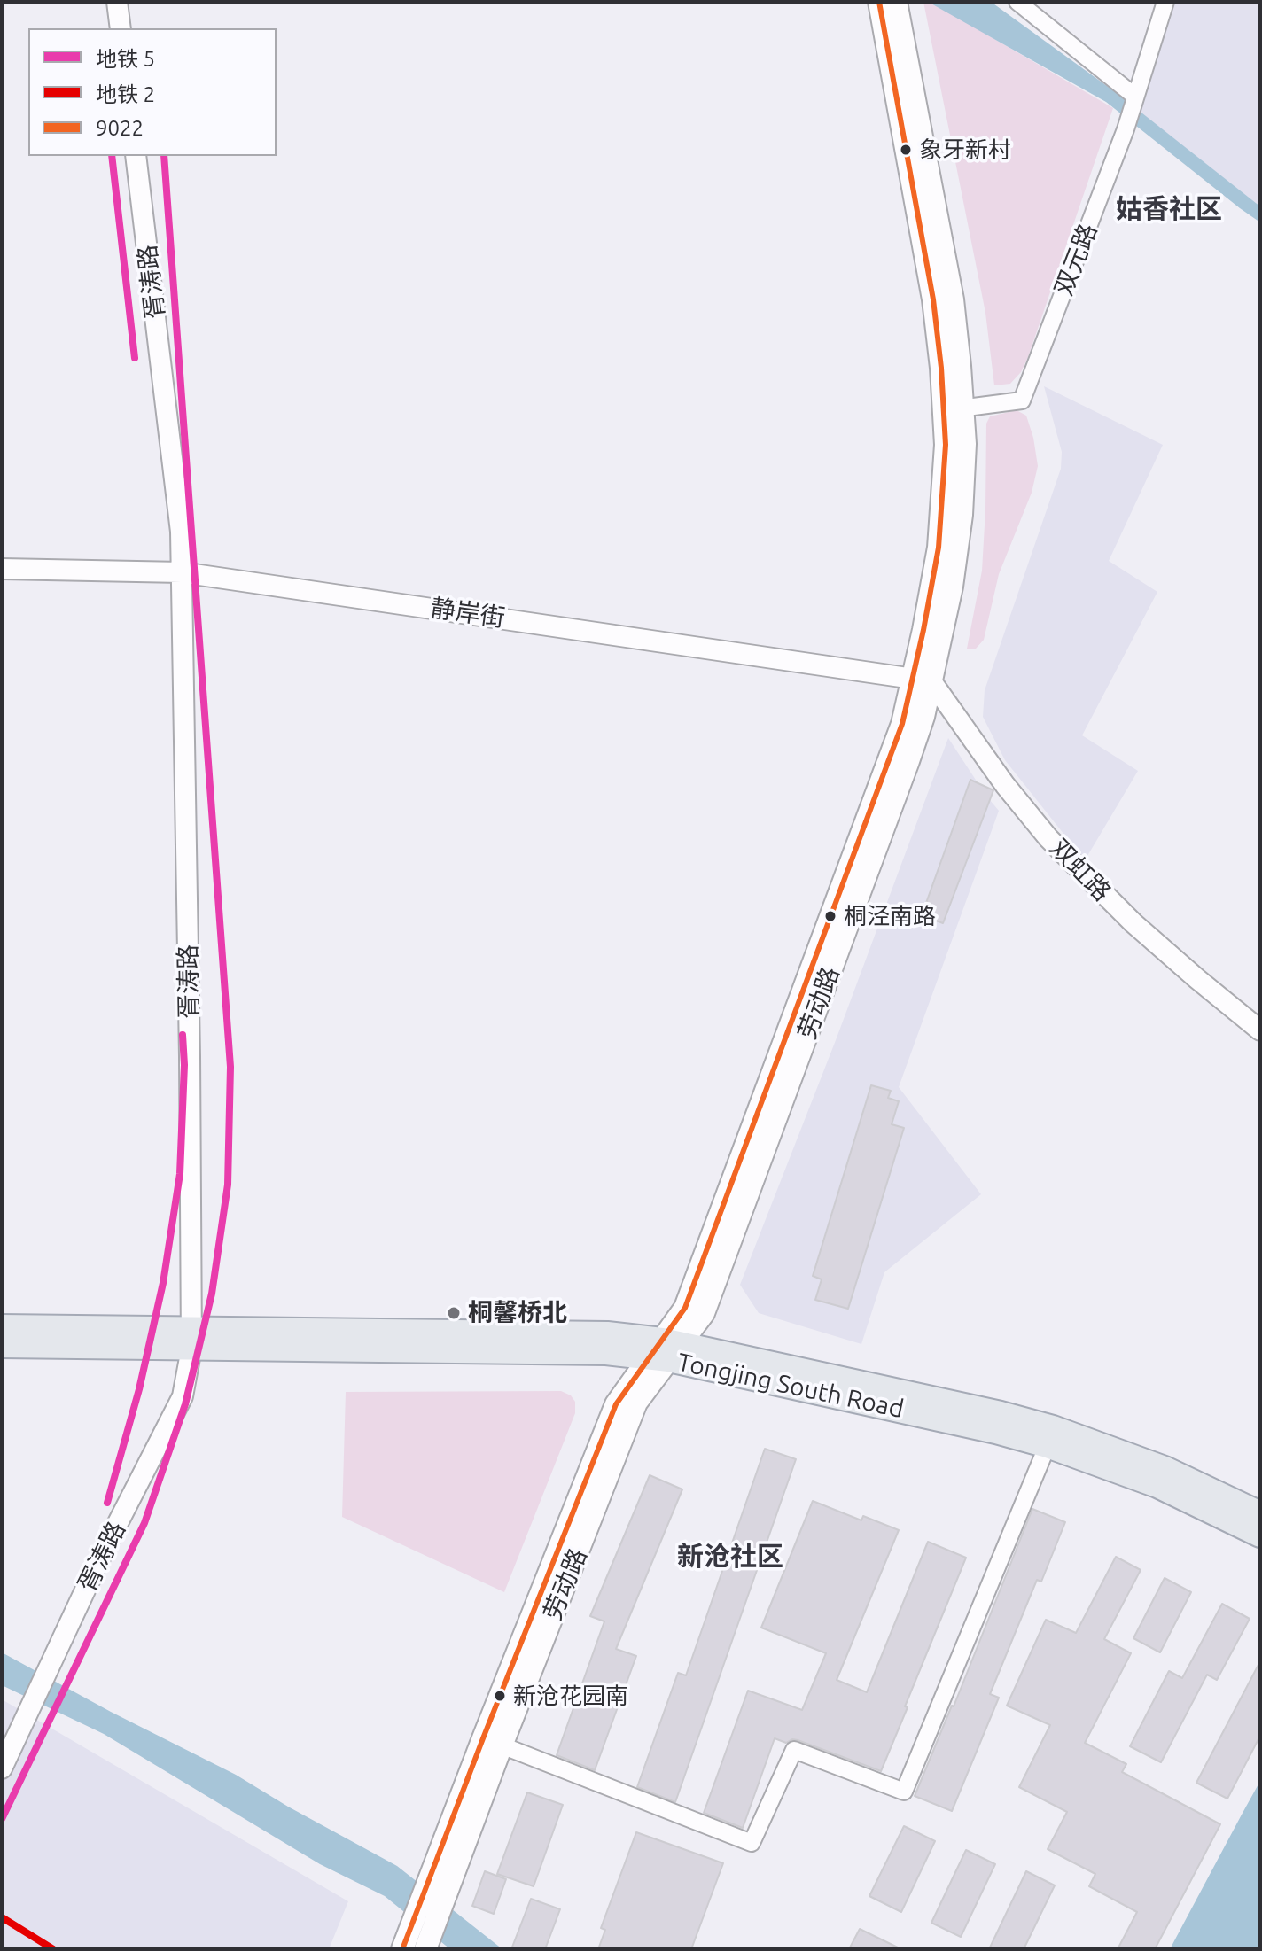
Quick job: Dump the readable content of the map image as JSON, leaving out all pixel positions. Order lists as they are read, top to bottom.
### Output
{
  "streets": {
    "main road": ["劳动路", "Tongjing South Road"],
    "street": [
      "双元路",
      "胥涛路",
      "静岸街",
      "双虹路"
    ]
  },
  "crossings": [
    ["双元路", "劳动路"],
    ["胥涛路", "静岸街"],
    ["胥涛路", "Tongjing South Road"],
    ["静岸街", "双虹路"],
    ["静岸街", "劳动路"],
    ["双虹路", "劳动路"],
    ["劳动路", "Tongjing South Road"]
  ],
  "districts": ["姑香社区", "新沧社区"],
  "places": [
    "象牙新村",
    "桐泾南路",
    "桐馨桥北",
    "新沧花园南"
  ],
  "lines": ["transit line 9022", "metro line 5", "metro line 2"],
  "legend": ["地铁 5", "地铁 2", "9022"]
}
